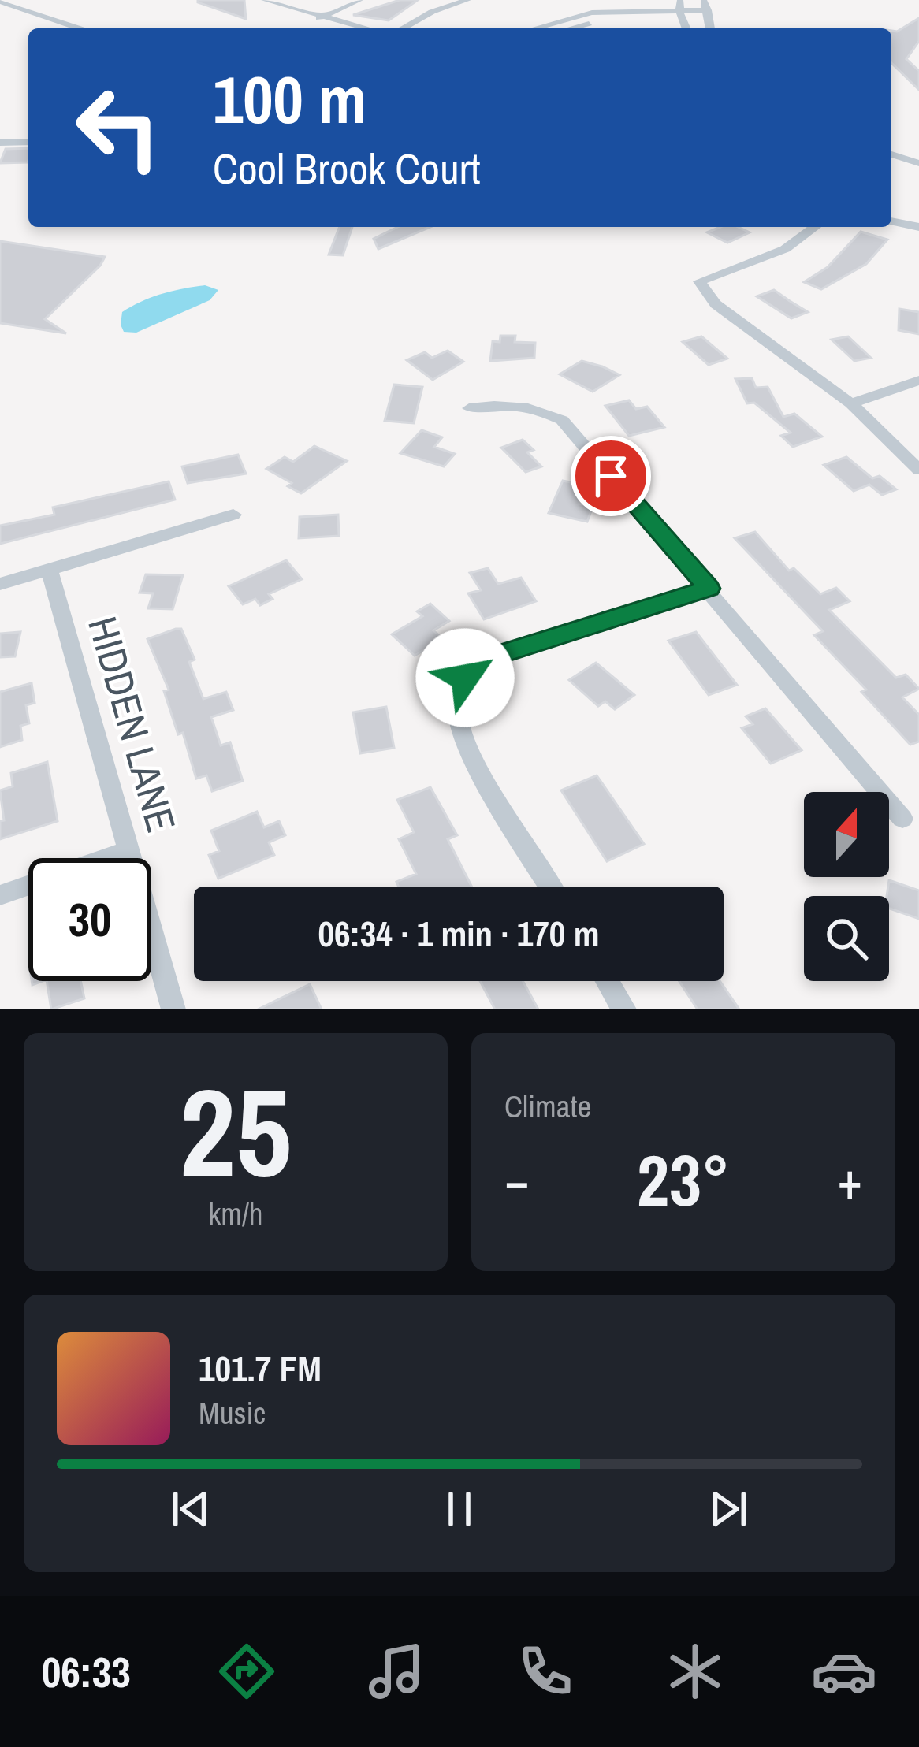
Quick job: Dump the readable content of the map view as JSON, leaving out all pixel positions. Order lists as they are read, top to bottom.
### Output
{
  "streets": {
    "street": ["HIDDEN LANE"]
  },
  "north": "top",
  "page": {
    "turn": ["100 m", "Cool Brook Court"],
    "limit": "30",
    "trip": "06:34 · 1 min · 170 m",
    "tile": [
      ["25", "km/h"],
      "Climate"
    ],
    "heat": ["−", "23°", "+"],
    "song": ["101.7 FM", "Music"],
    "tabs": "06:33"
  }
}
